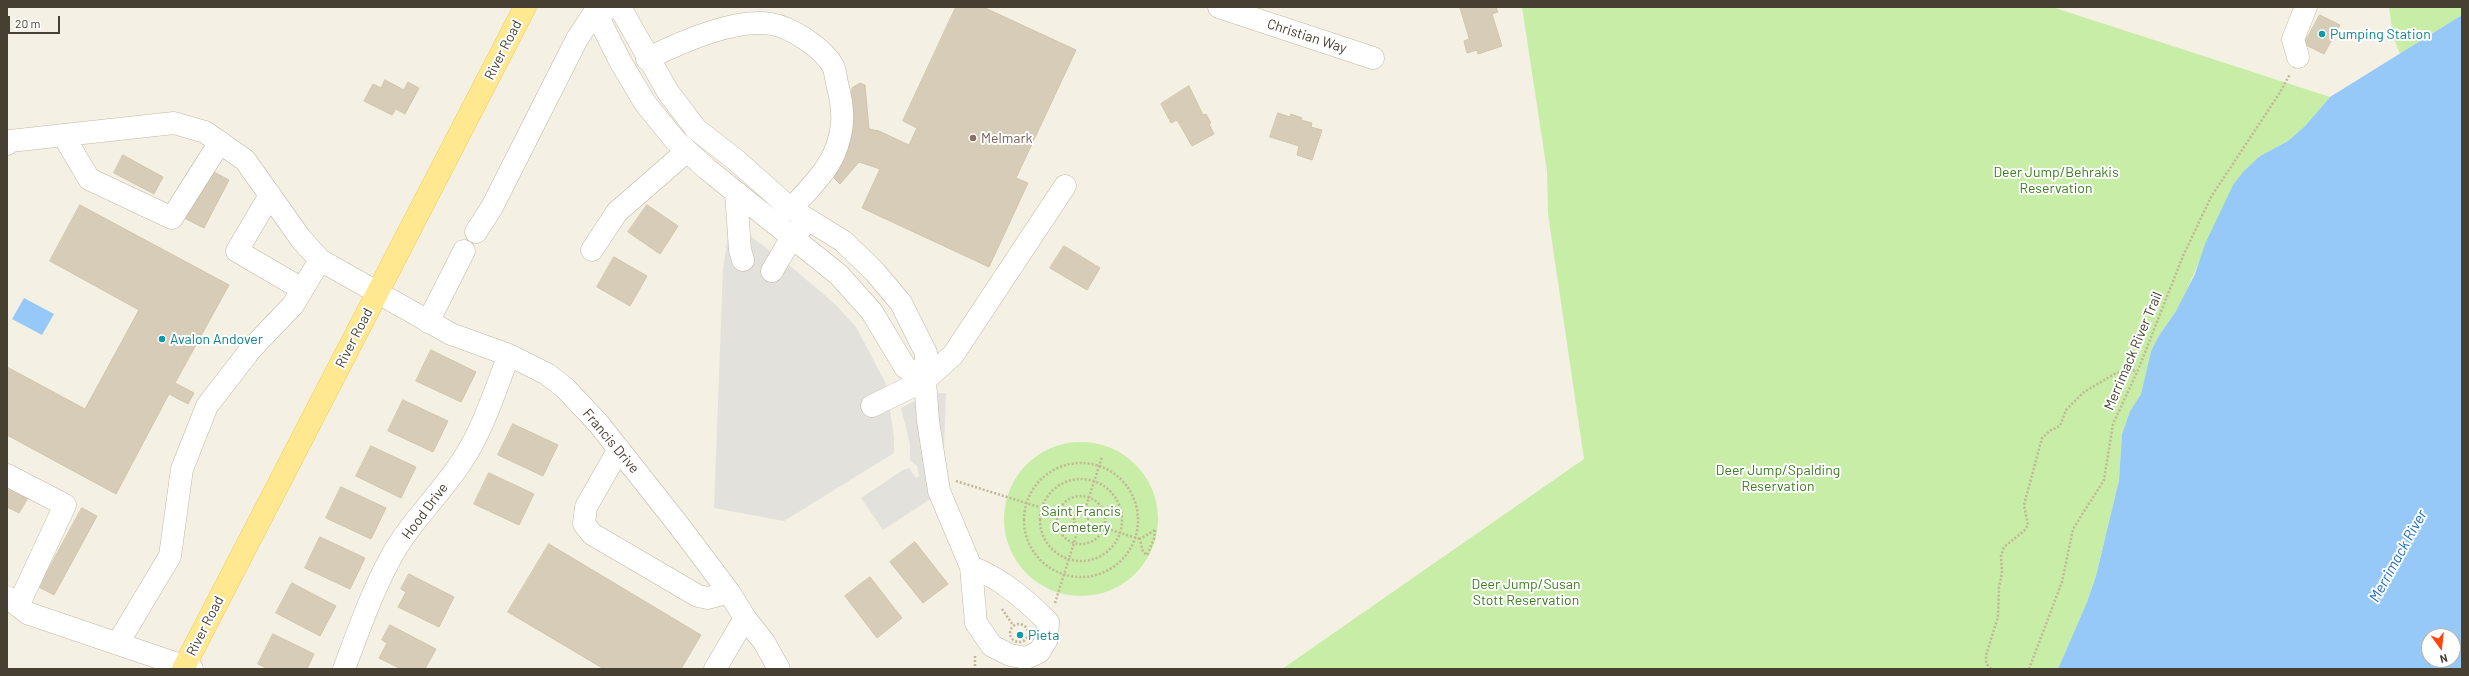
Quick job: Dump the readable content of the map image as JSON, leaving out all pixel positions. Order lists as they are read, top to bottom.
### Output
{
  "streets": {
    "main road": ["River Road"],
    "street": ["Christian Way", "Francis Drive", "Hood Drive"],
    "path": ["Merrimack River Trail"]
  },
  "crossings": [
    ["River Road", "Francis Drive"],
    ["Francis Drive", "Hood Drive"]
  ],
  "water": ["Merrimack River"],
  "parks": [
    "Deer Jump/Behrakis Reservation",
    "Deer Jump/Spalding Reservation",
    "Saint Francis Cemetery",
    "Deer Jump/Susan Stott Reservation"
  ],
  "places": [
    "Pumping Station",
    "Melmark",
    "Avalon Andover",
    "Pieta"
  ],
  "scale_bar": "20 m",
  "north": "bottom"
}
